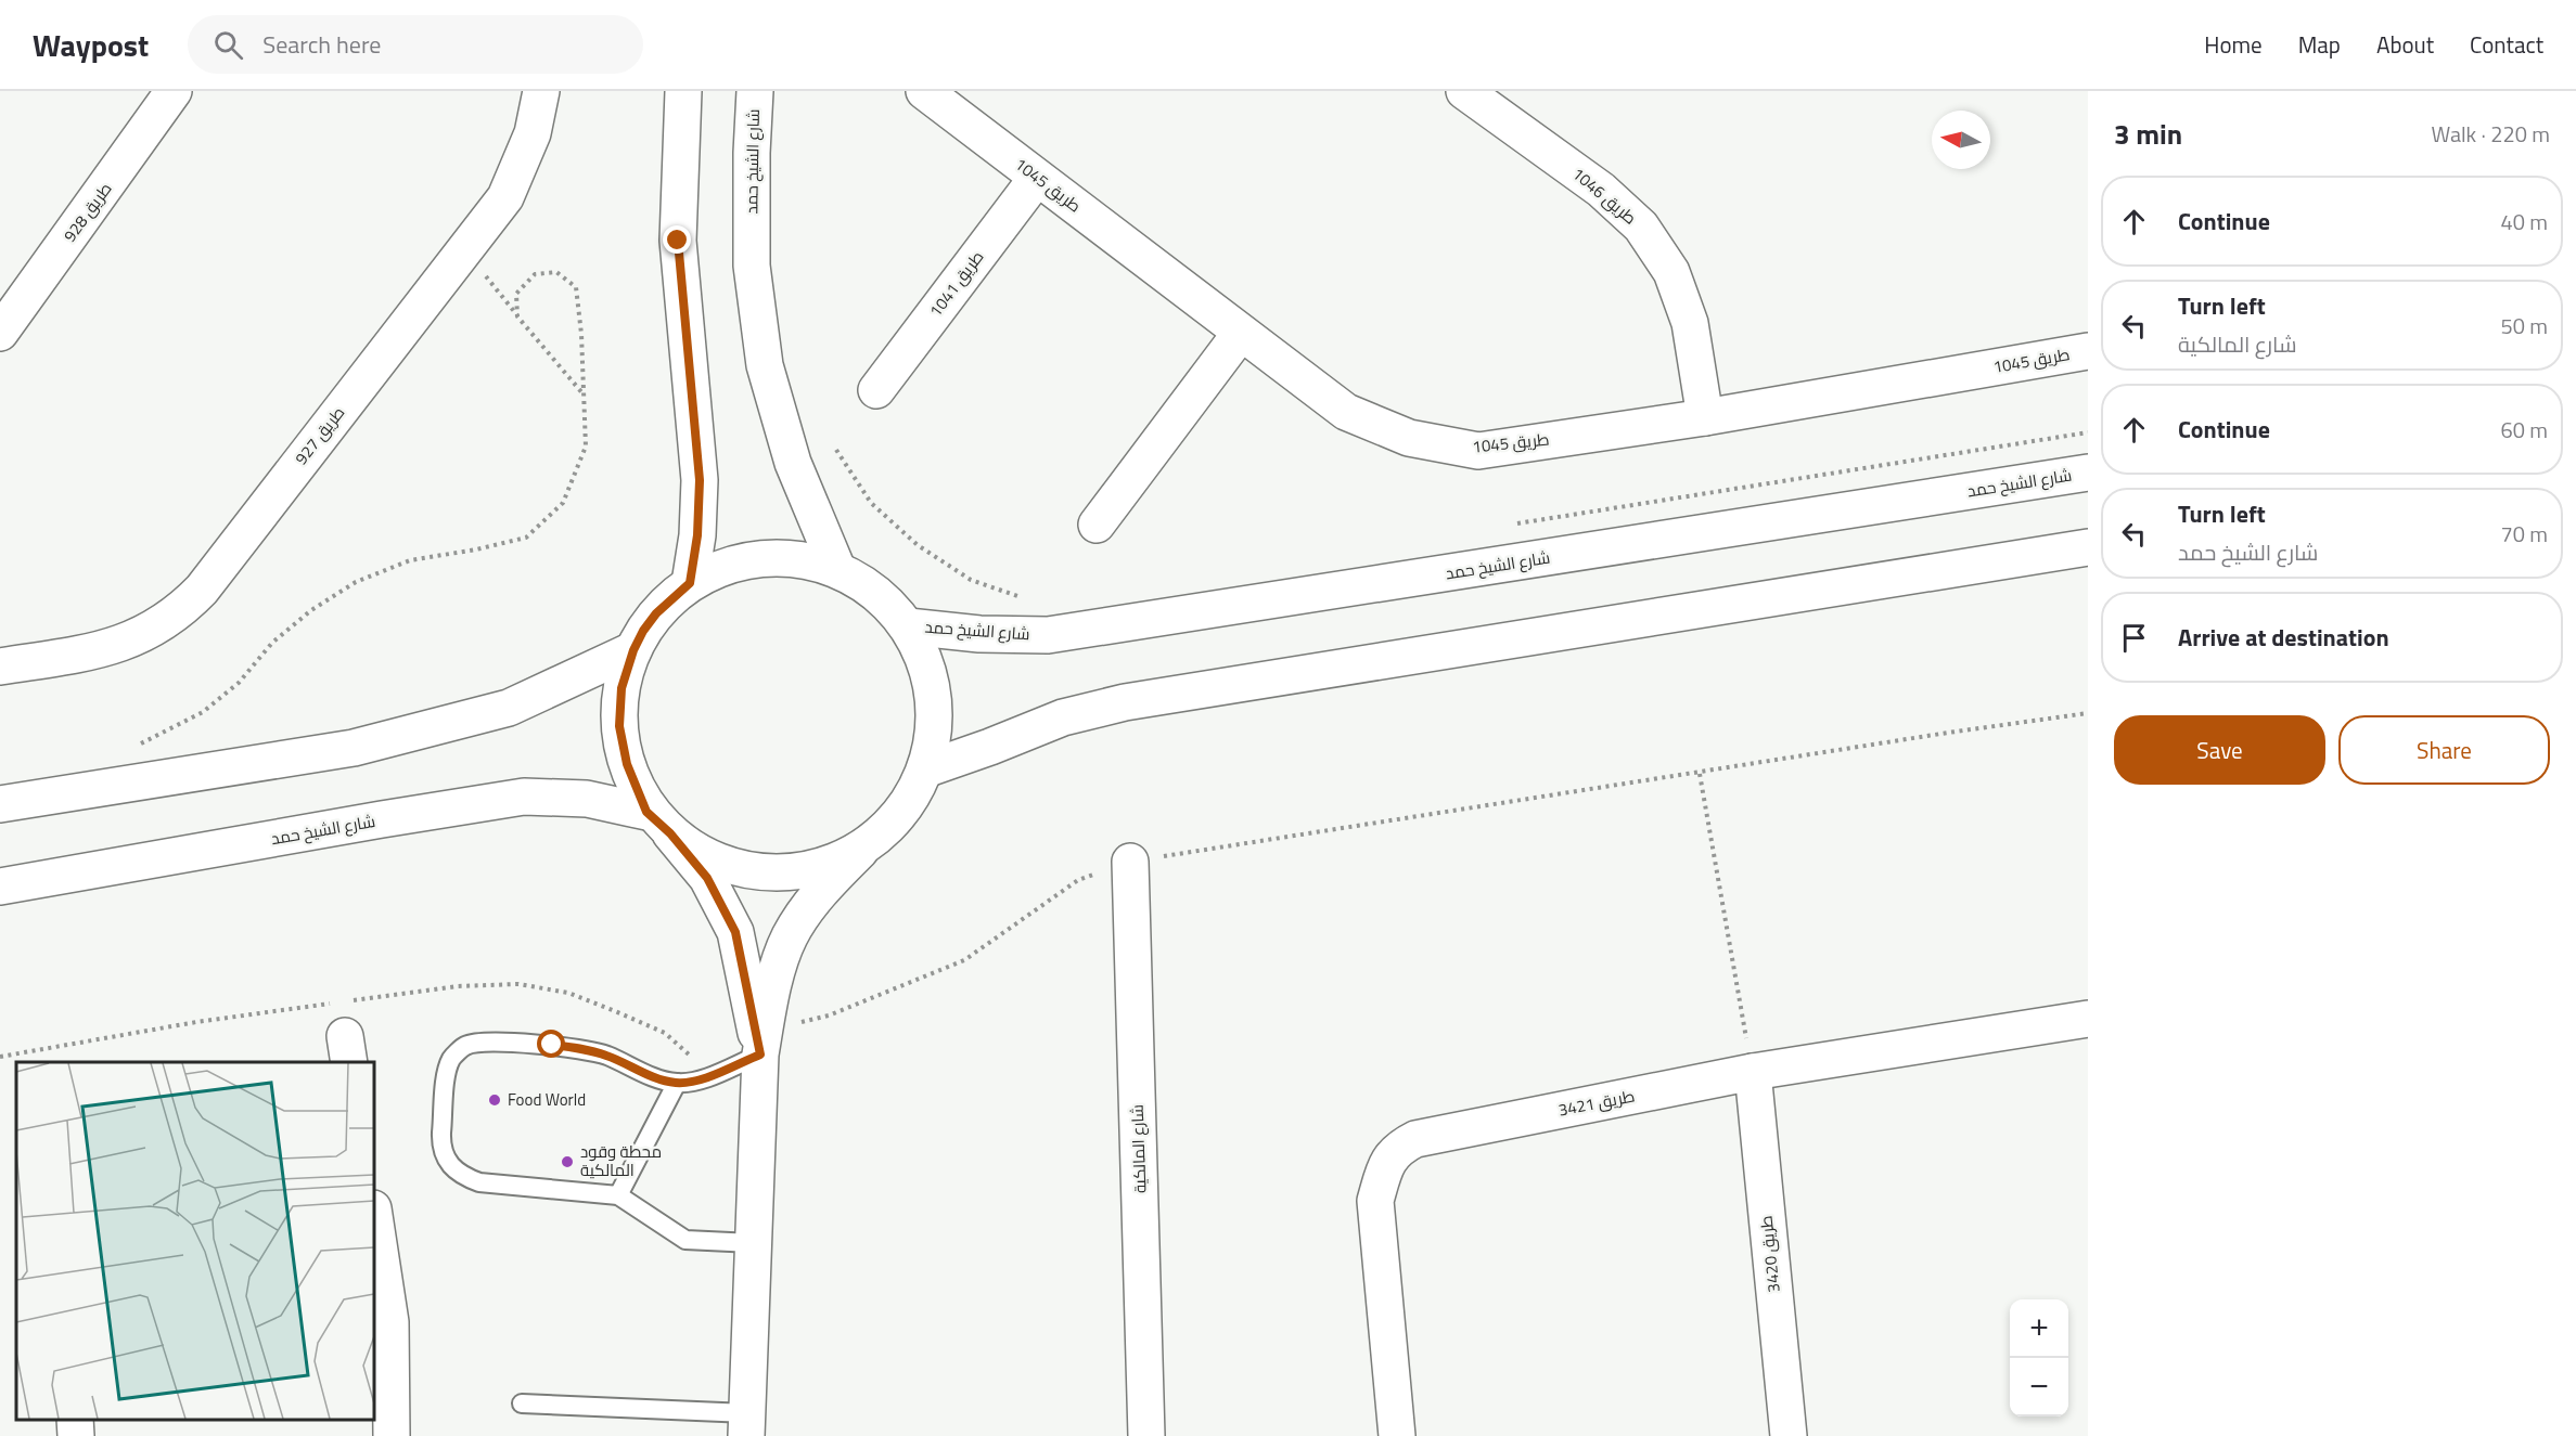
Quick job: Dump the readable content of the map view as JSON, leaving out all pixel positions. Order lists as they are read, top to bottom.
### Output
{
  "streets": {
    "street": [
      "شارع الشيخ حمد",
      "طريق 1045",
      "طريق 1046",
      "طريق 928",
      "طريق 1041",
      "طريق 927",
      "طريق 3421",
      "شارع المالكية",
      "طريق 3420"
    ]
  },
  "crossings": [
    ["طريق 1045", "طريق 1046"],
    ["طريق 1045", "طريق 1041"],
    ["طريق 3421", "طريق 3420"]
  ],
  "places": ["Food World", "محطة وقود المالكية"],
  "north": "left",
  "page": {
    "header": "Waypost",
    "search": "Search here",
    "nav": [
      "Home",
      "Map",
      "About",
      "Contact"
    ],
    "heading": ["3 min", "Walk · 220 m"],
    "list": [
      ["Continue", "40 m"],
      ["Turn left", "شارع المالكية", "50 m"],
      ["Continue", "60 m"],
      ["Turn left", "شارع الشيخ حمد", "70 m"],
      "Arrive at destination"
    ],
    "buttons": ["Save", "Share"],
    "map_buttons": ["+", "−"]
  }
}
